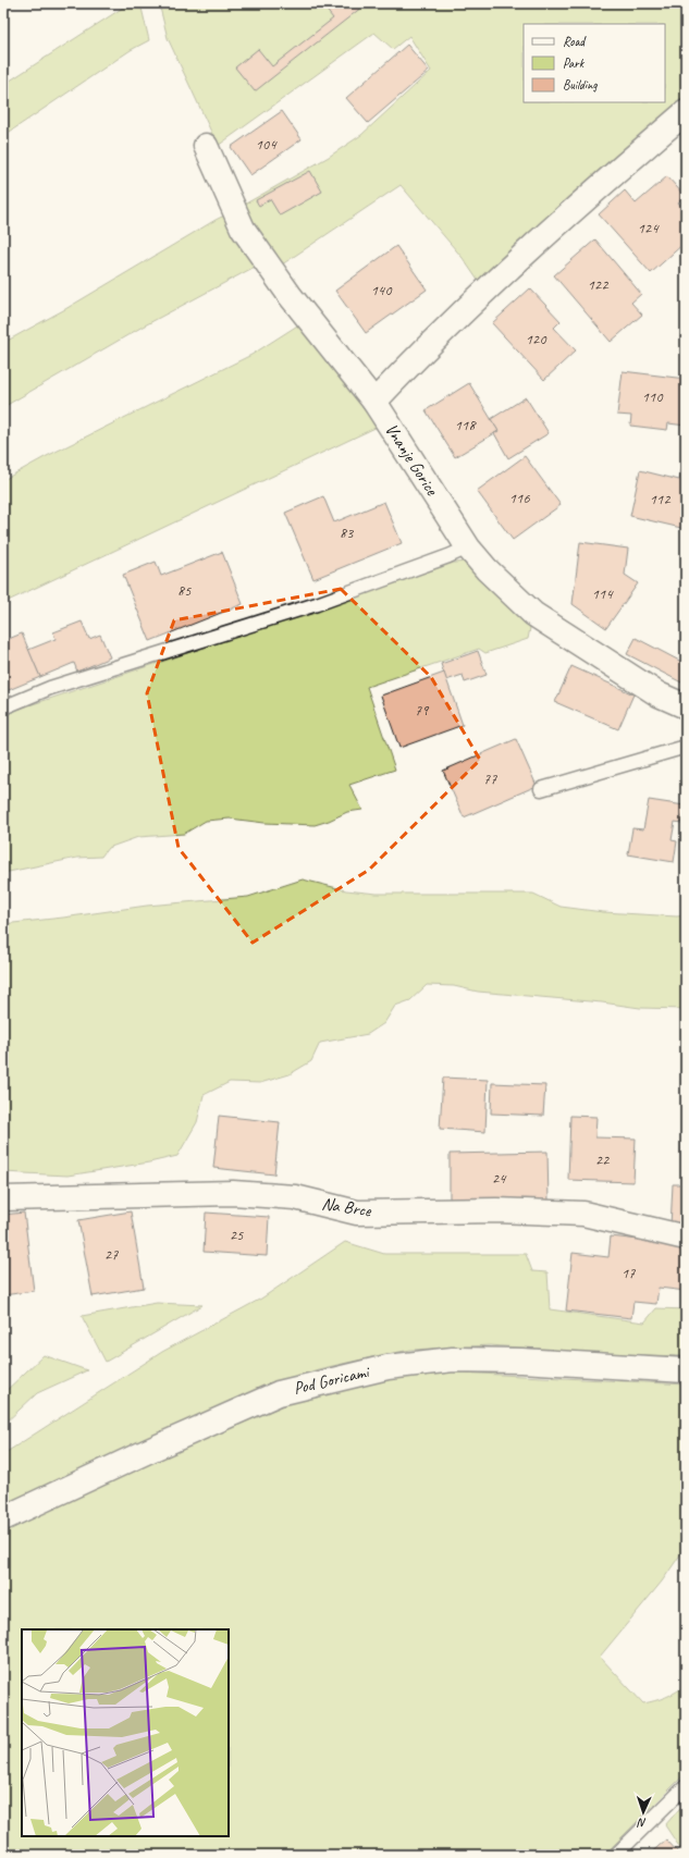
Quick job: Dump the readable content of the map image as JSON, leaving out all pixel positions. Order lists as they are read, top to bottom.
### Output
{
  "streets": {
    "street": ["Vnanje Gorice", "Na Brce", "Pod Goricami"]
  },
  "house_numbers": [
    "104",
    "124",
    "122",
    "140",
    "120",
    "110",
    "118",
    "116",
    "112",
    "83",
    "85",
    "114",
    "79",
    "77",
    "22",
    "24",
    "25",
    "27",
    "17"
  ],
  "legend": ["Road", "Park", "Building"],
  "north": "bottom"
}
